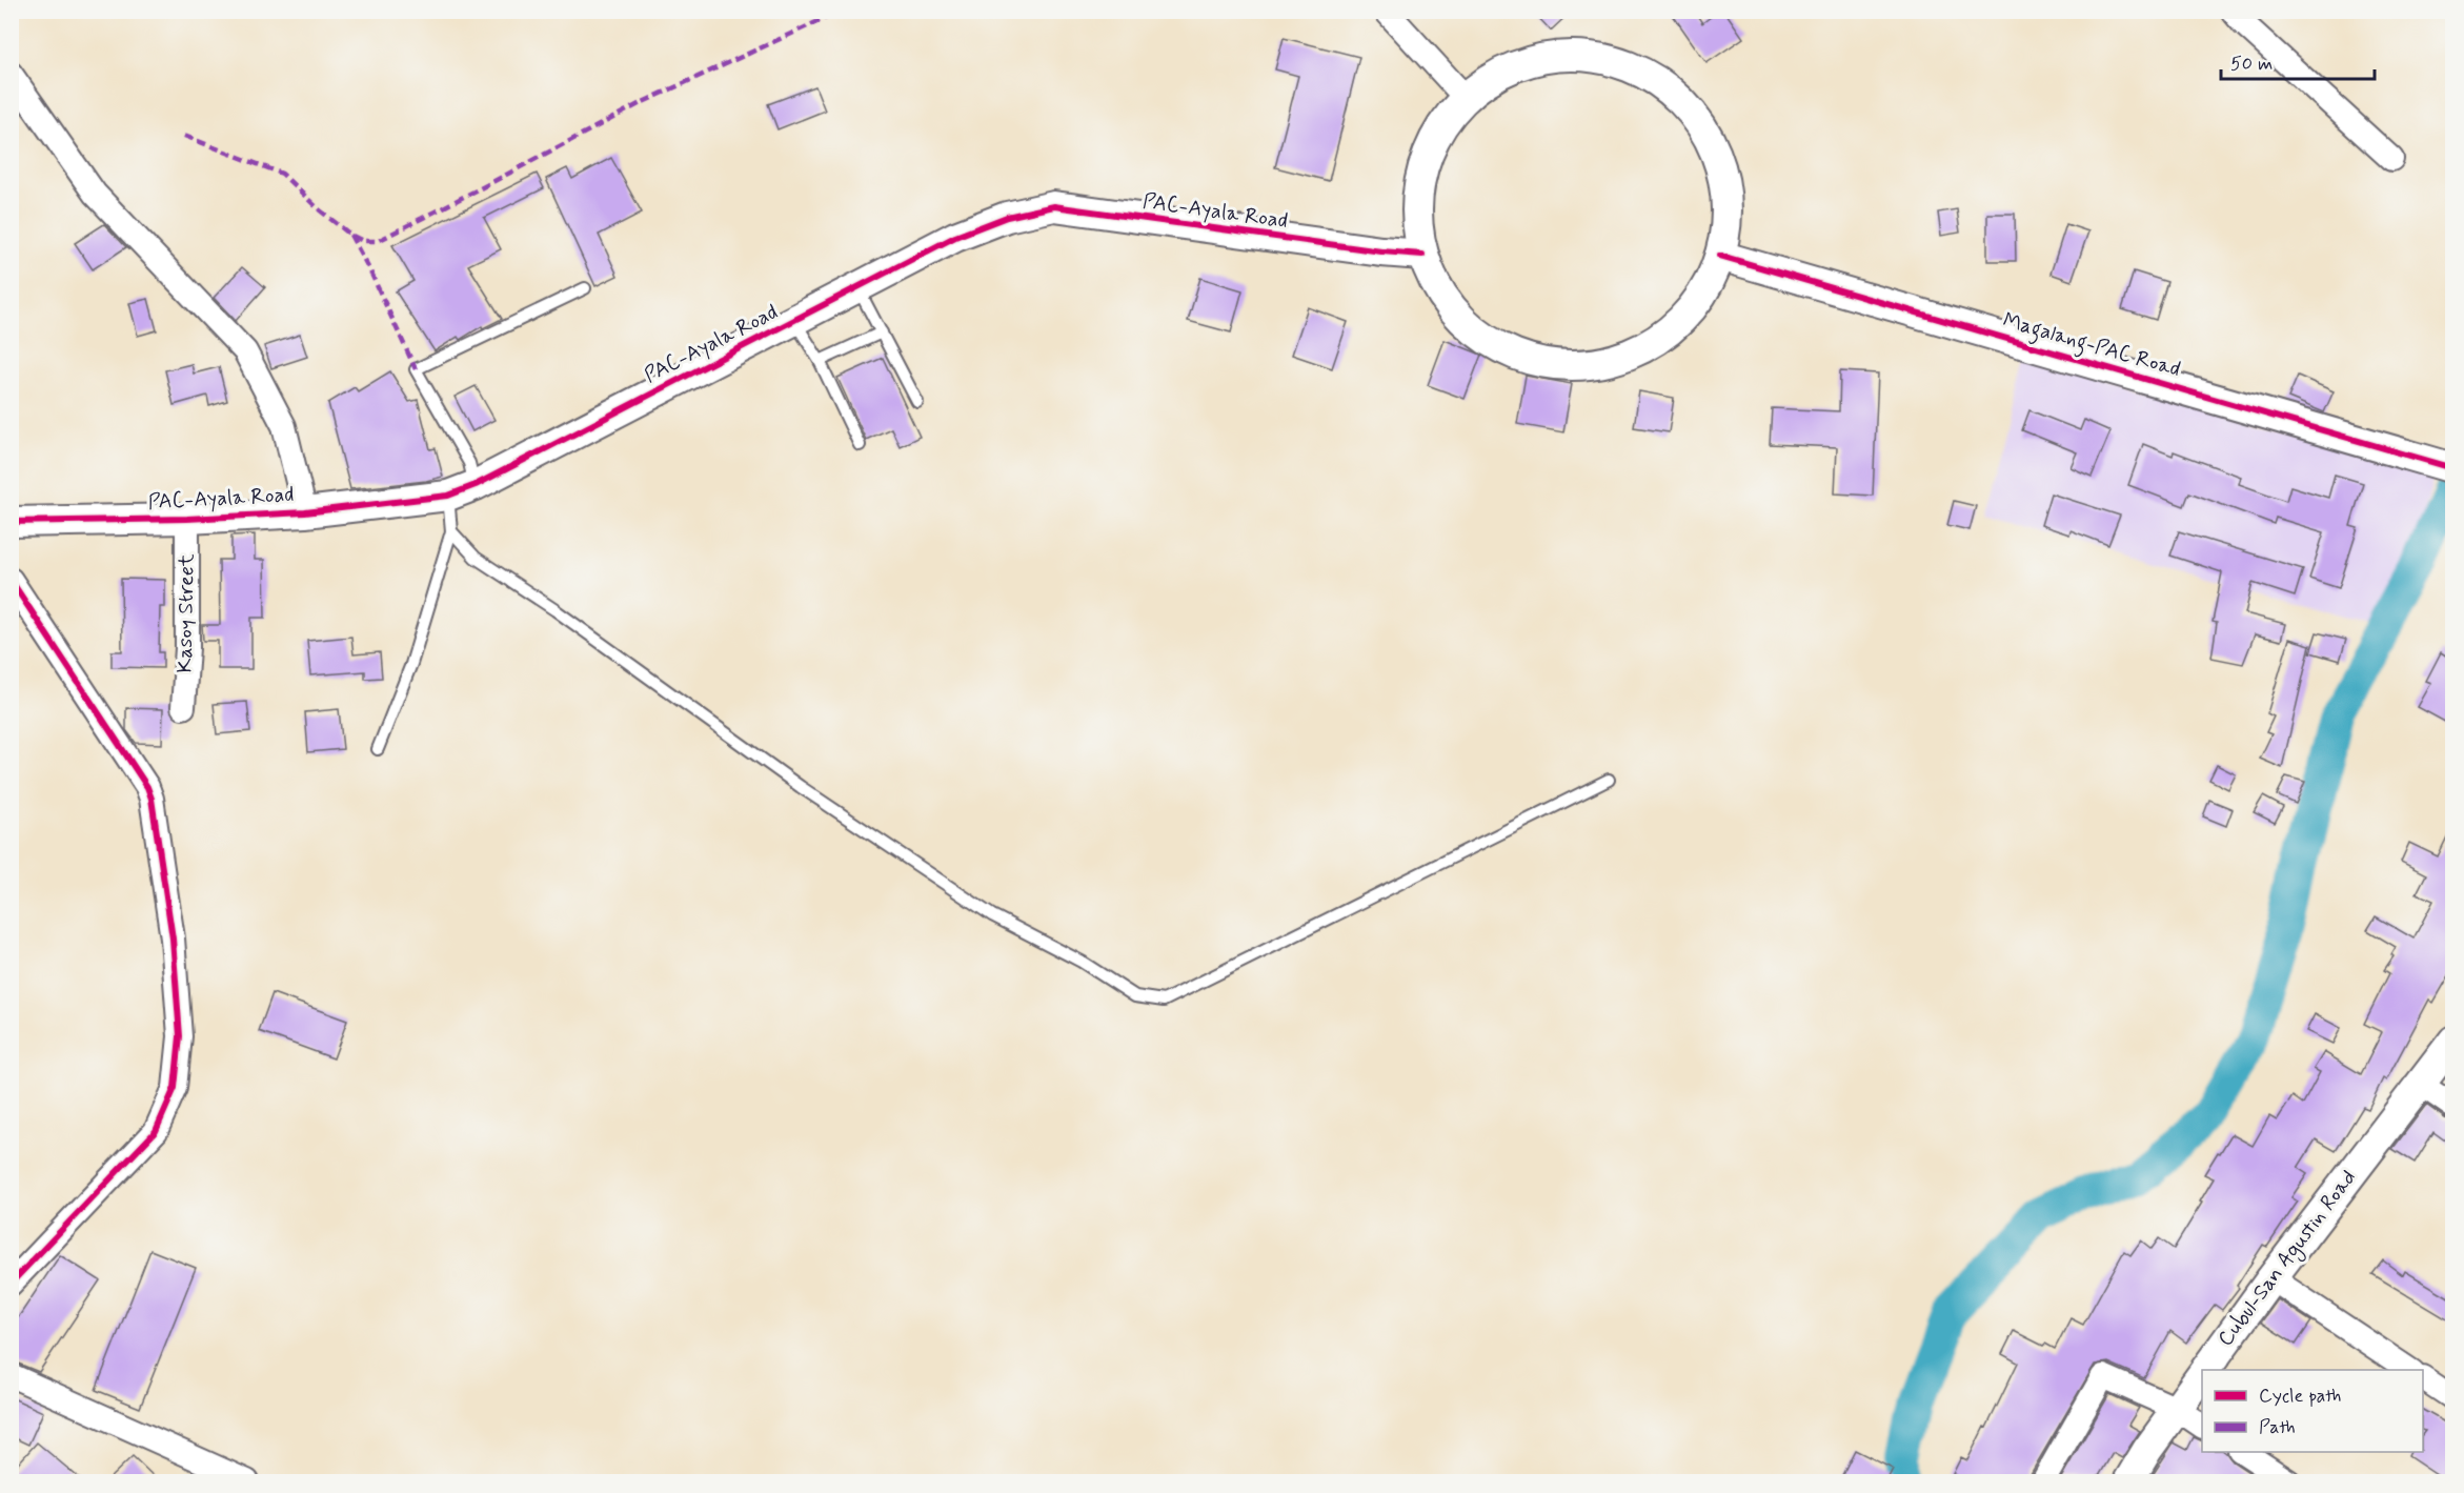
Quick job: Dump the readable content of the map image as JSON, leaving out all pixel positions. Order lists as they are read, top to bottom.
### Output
{
  "streets": {
    "street": [
      "PAC-Ayala Road",
      "Magalang-PAC Road",
      "Kasoy Street",
      "Cubul-San Agustin Road"
    ]
  },
  "crossings": [
    ["PAC-Ayala Road", "Kasoy Street"]
  ],
  "legend": ["Cycle path", "Path"],
  "scale_bar": "50 m"
}
